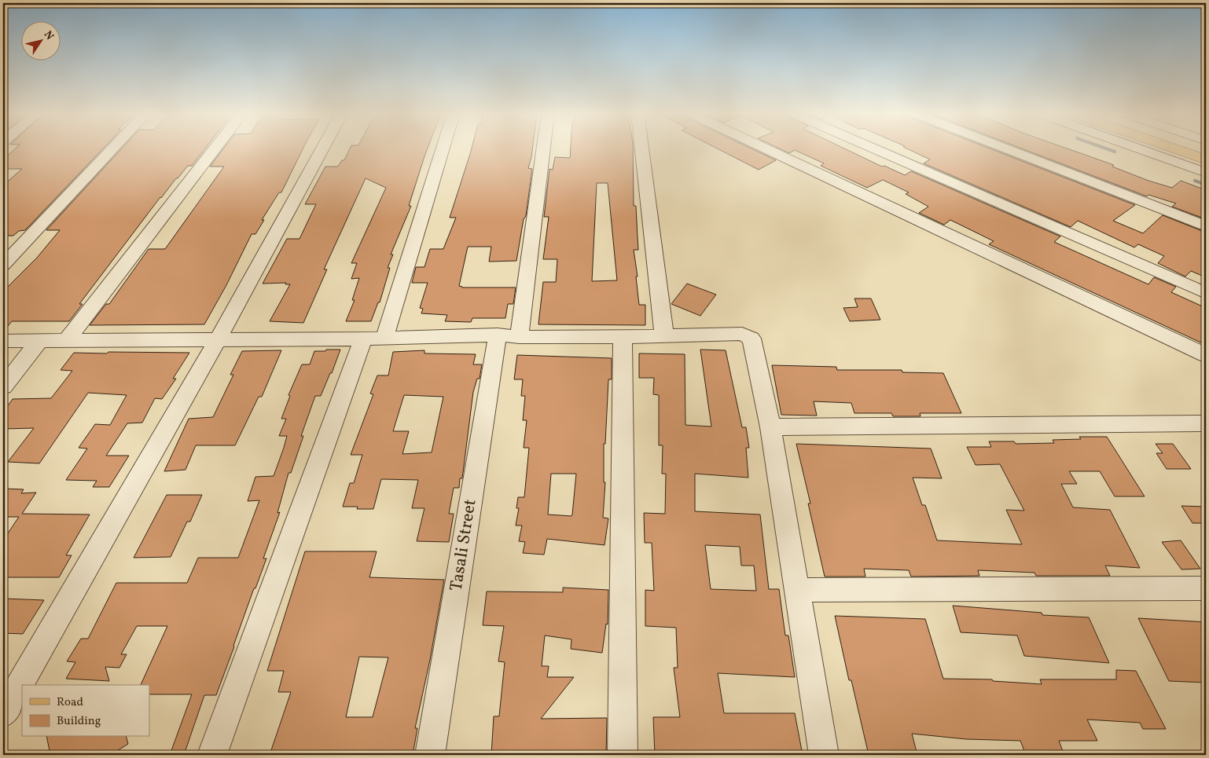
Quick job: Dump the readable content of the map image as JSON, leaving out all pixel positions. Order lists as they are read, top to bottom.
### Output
{
  "streets": {
    "street": ["Tasali Street"]
  },
  "legend": ["Road", "Building"],
  "north": "top right"
}
